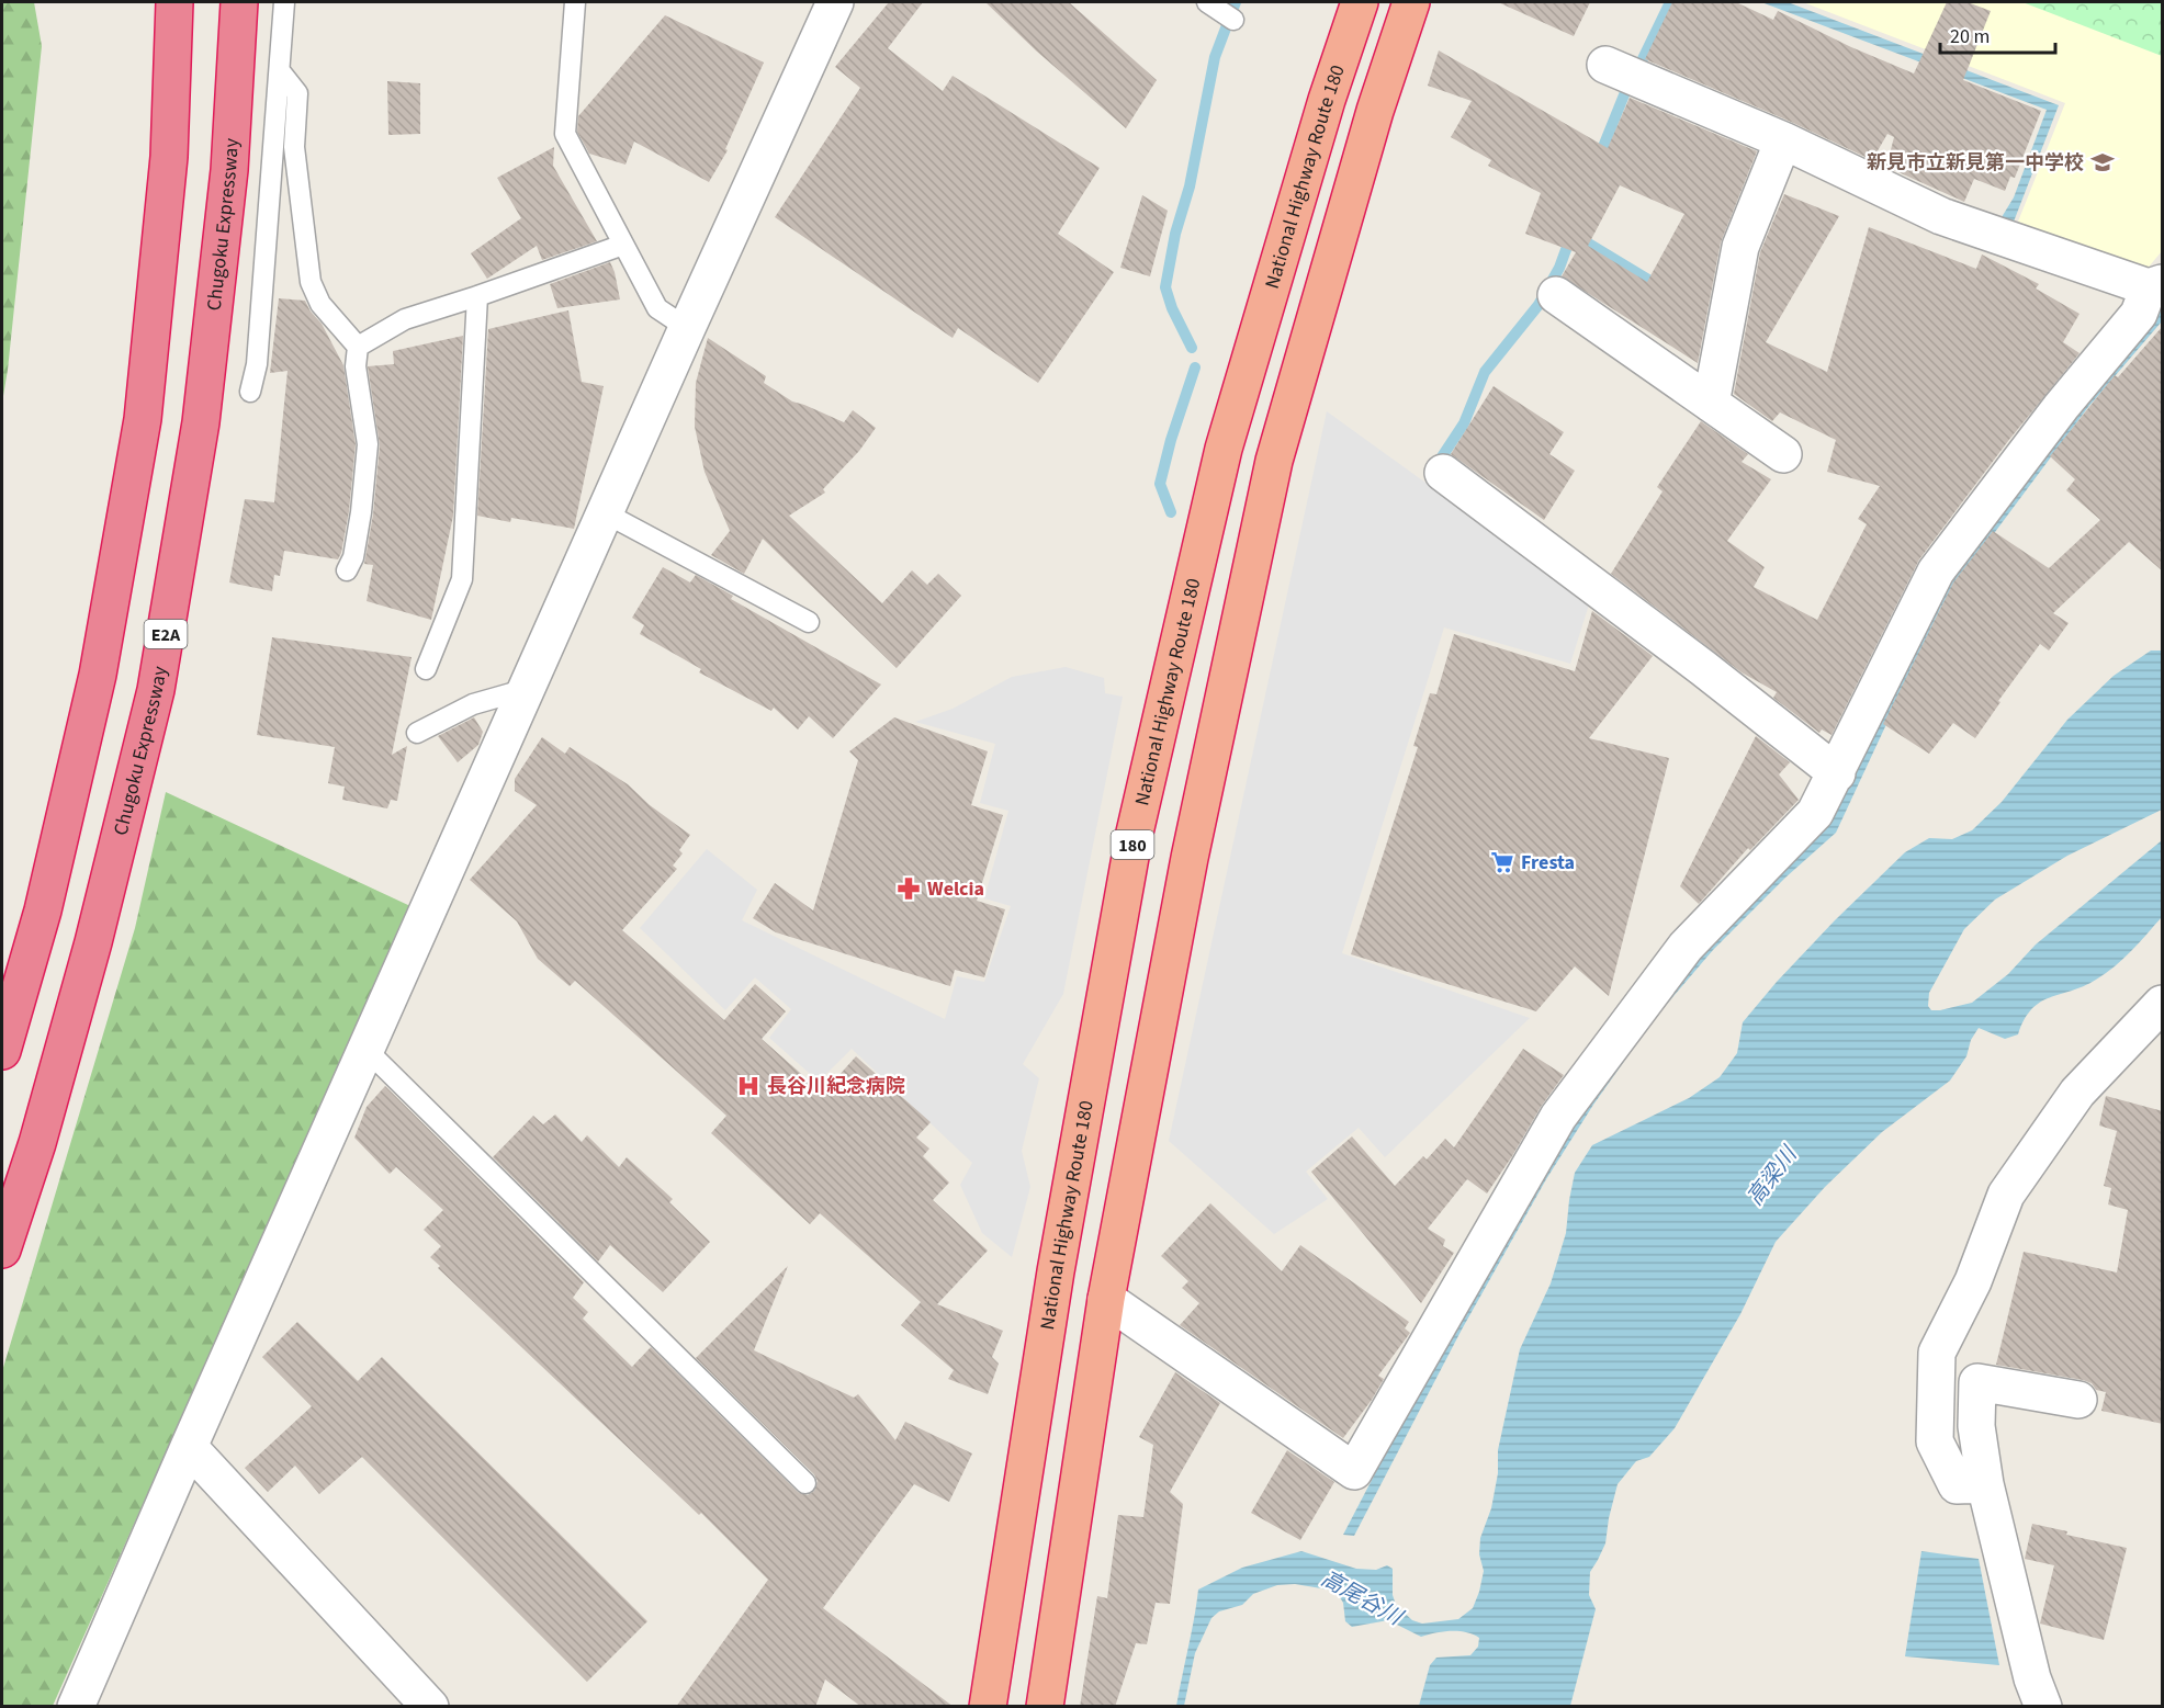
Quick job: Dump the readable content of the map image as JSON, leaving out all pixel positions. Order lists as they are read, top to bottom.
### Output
{
  "streets": {
    "highway": [
      "National Highway Route 180",
      "Chugoku Expressway",
      "E2A",
      "180"
    ]
  },
  "water": ["高梁川", "高尾谷川"],
  "places": {
    "school or university": ["新見市立新見第一中学校"],
    "supermarket": ["Fresta"],
    "pharmacy": ["Welcia"],
    "hospital": ["長谷川紀念病院"]
  },
  "scale_bar": "20 m"
}
